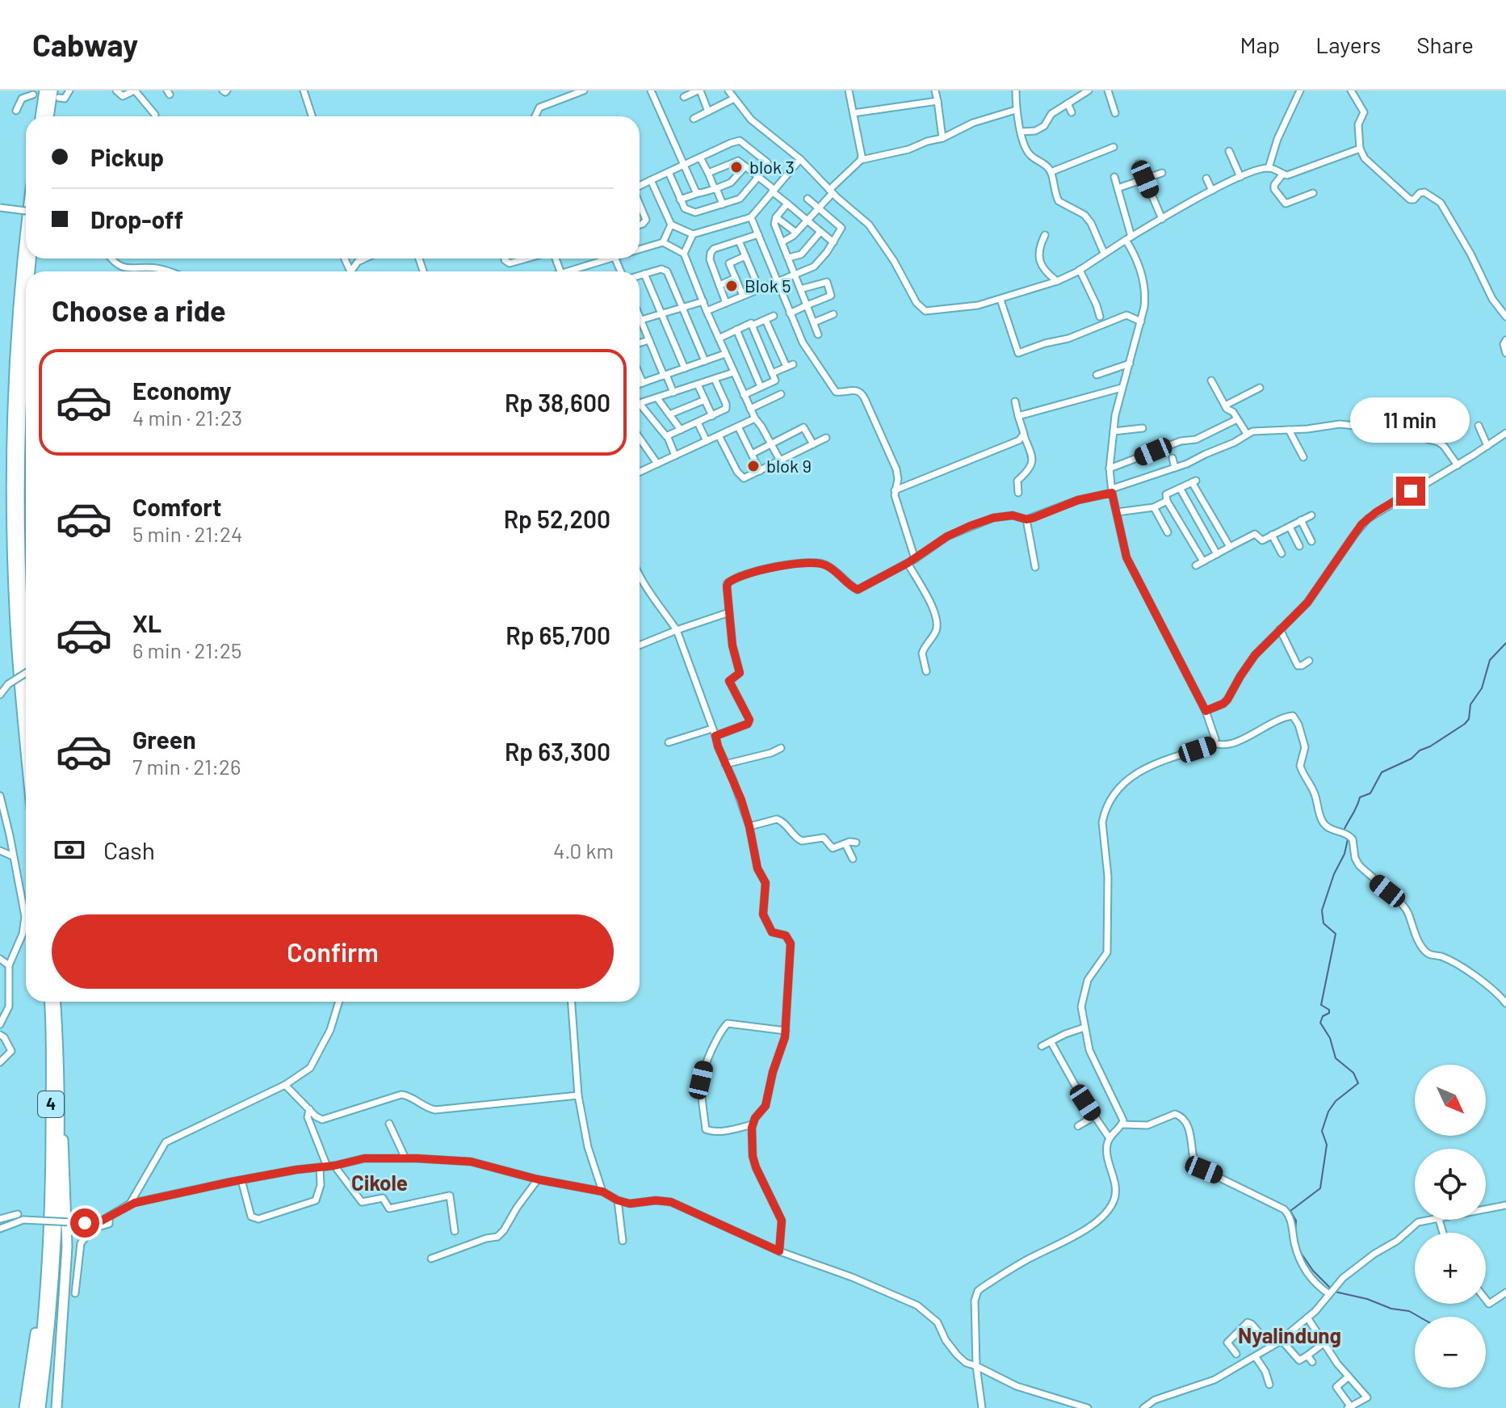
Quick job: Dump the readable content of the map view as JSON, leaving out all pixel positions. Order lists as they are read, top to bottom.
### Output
{
  "streets": {
    "highway": ["4"]
  },
  "districts": ["Cikole", "Nyalindung"],
  "places": ["blok 3", "Blok 5", "blok 9"],
  "north": "bottom right",
  "page": {
    "header": "Cabway",
    "nav": ["Map", "Layers", "Share"],
    "banner": ["Pickup", "Drop-off"],
    "heading": "Choose a ride",
    "list": [
      {
        "name": "Economy",
        "note": "4 min · 21:23",
        "value": "Rp 38,600"
      },
      {
        "name": "Comfort",
        "note": "5 min · 21:24",
        "value": "Rp 52,200"
      },
      {
        "name": "XL",
        "note": "6 min · 21:25",
        "value": "Rp 65,700"
      },
      {
        "name": "Green",
        "note": "7 min · 21:26",
        "value": "Rp 63,300"
      }
    ],
    "bubble": "11 min",
    "pay": ["Cash", "4.0 km"],
    "buttons": "Confirm",
    "map_buttons": ["+", "−"]
  }
}
